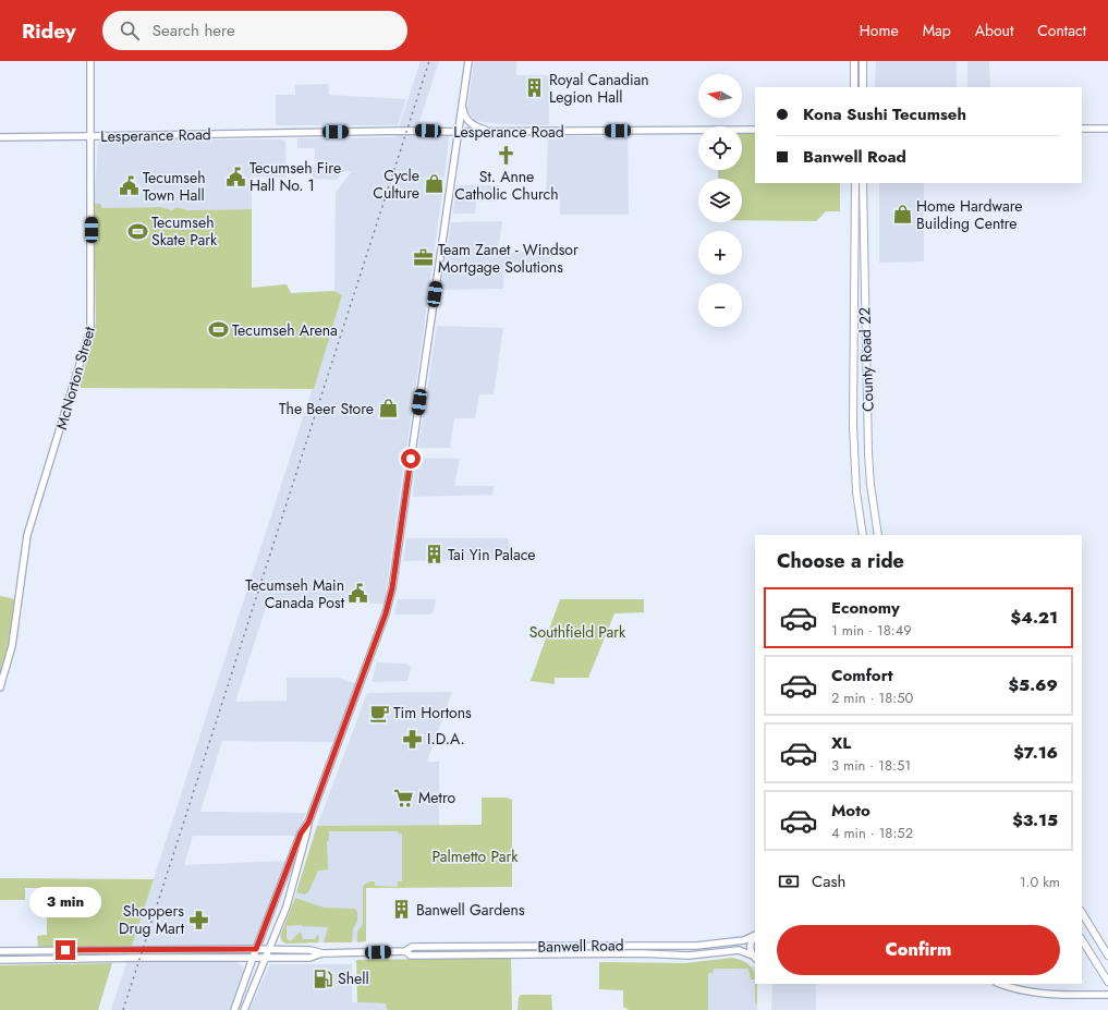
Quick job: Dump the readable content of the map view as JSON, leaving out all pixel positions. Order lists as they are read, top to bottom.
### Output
{
  "streets": {
    "main road": [
      "Lesperance Road",
      "County Road 22",
      "McNorton Street",
      "Banwell Road"
    ]
  },
  "crossings": [
    ["Lesperance Road", "McNorton Street"]
  ],
  "parks": ["Southfield Park", "Palmetto Park"],
  "places": {
    "building": ["Royal Canadian Legion Hall", "Tai Yin Palace", "Banwell Gardens"],
    "church": ["St. Anne Catholic Church"],
    "public building": ["Tecumseh Fire Hall No. 1", "Tecumseh Town Hall", "Tecumseh Main Canada Post"],
    "shop": ["Cycle Culture", "Home Hardware Building Centre", "The Beer Store"],
    "sports": ["Tecumseh Skate Park", "Tecumseh Arena"],
    "office": ["Team Zanet - Windsor Mortgage Solutions"],
    "cafe": ["Tim Hortons"],
    "pharmacy": ["I.D.A.", "Shoppers Drug Mart"],
    "supermarket": ["Metro"],
    "fuel station": ["Shell"]
  },
  "north": "left",
  "page": {
    "header": "Ridey",
    "search": "Search here",
    "nav": [
      "Home",
      "Map",
      "About",
      "Contact"
    ],
    "map_buttons": ["+", "−"],
    "banner": ["Kona Sushi Tecumseh", "Banwell Road"],
    "heading": "Choose a ride",
    "list": [
      {
        "name": "Economy",
        "note": "1 min · 18:49",
        "value": "$4.21"
      },
      {
        "name": "Comfort",
        "note": "2 min · 18:50",
        "value": "$5.69"
      },
      {
        "name": "XL",
        "note": "3 min · 18:51",
        "value": "$7.16"
      },
      {
        "name": "Moto",
        "note": "4 min · 18:52",
        "value": "$3.15"
      }
    ],
    "pay": ["Cash", "1.0 km"],
    "bubble": "3 min",
    "buttons": "Confirm"
  }
}
